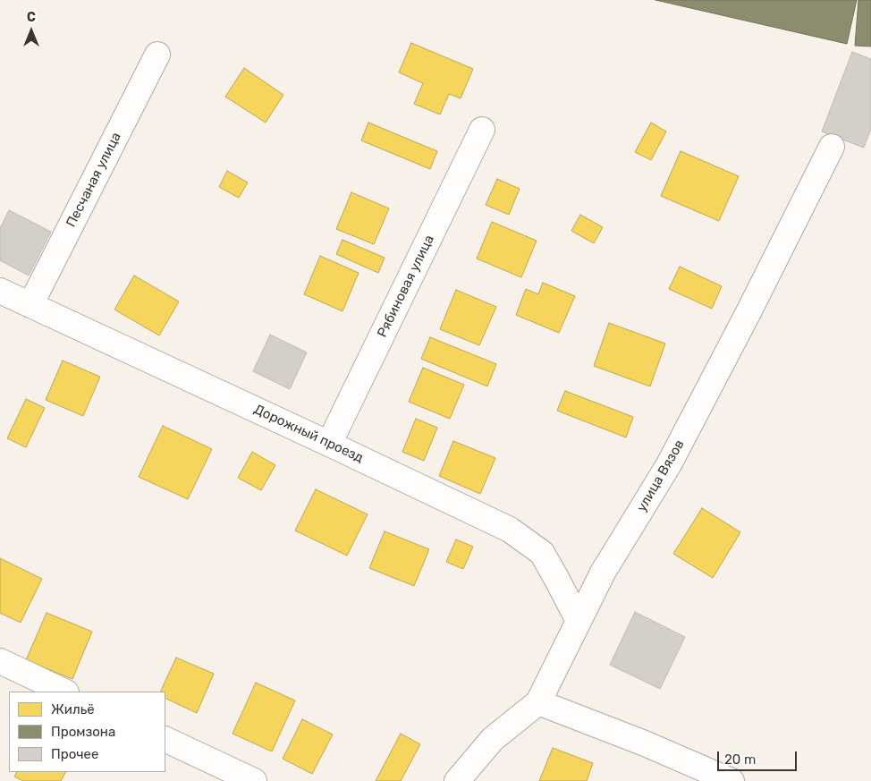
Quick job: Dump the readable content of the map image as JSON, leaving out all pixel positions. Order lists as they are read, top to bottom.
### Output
{
  "streets": {
    "street": [
      "Песчаная улица",
      "Рябиновая улица",
      "Дорожный проезд",
      "улица Вязов"
    ]
  },
  "crossings": [
    ["Песчаная улица", "Дорожный проезд"],
    ["Рябиновая улица", "Дорожный проезд"],
    ["Дорожный проезд", "улица Вязов"]
  ],
  "legend": ["Жильё", "Промзона", "Прочее"],
  "scale_bar": "20 m",
  "north": "top"
}
